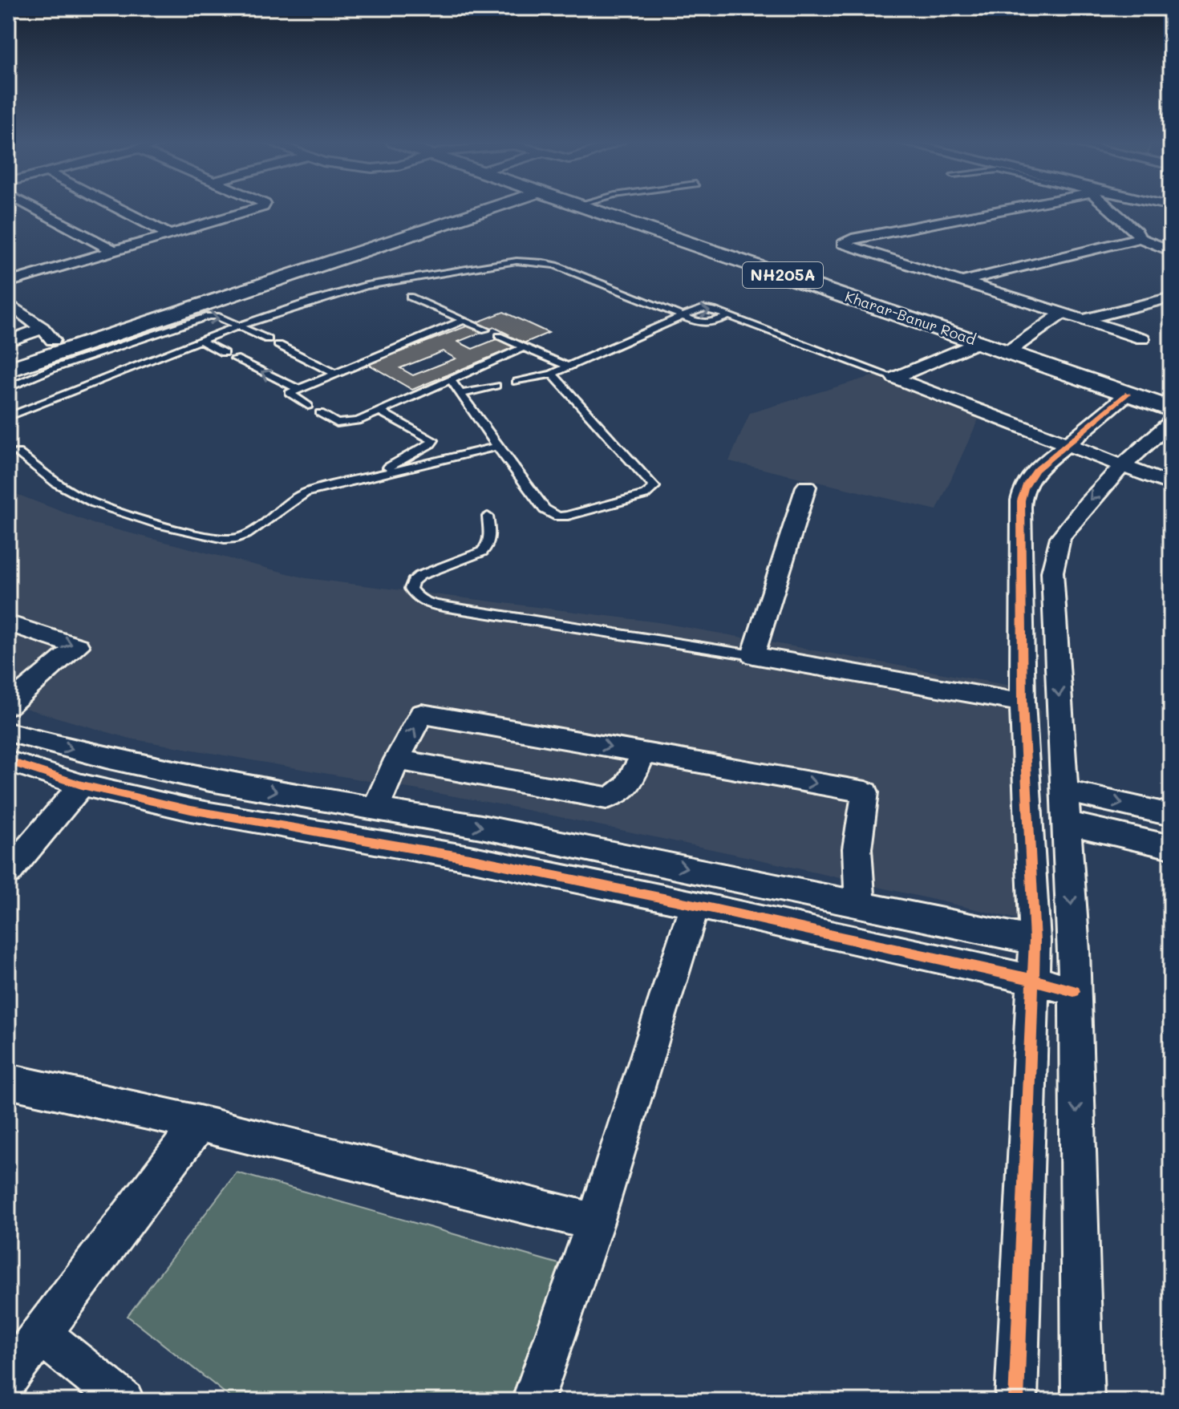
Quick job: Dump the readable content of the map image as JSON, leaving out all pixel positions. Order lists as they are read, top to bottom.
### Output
{
  "streets": {
    "main road": ["NH205A", "Kharar-Banur Road"]
  }
}
